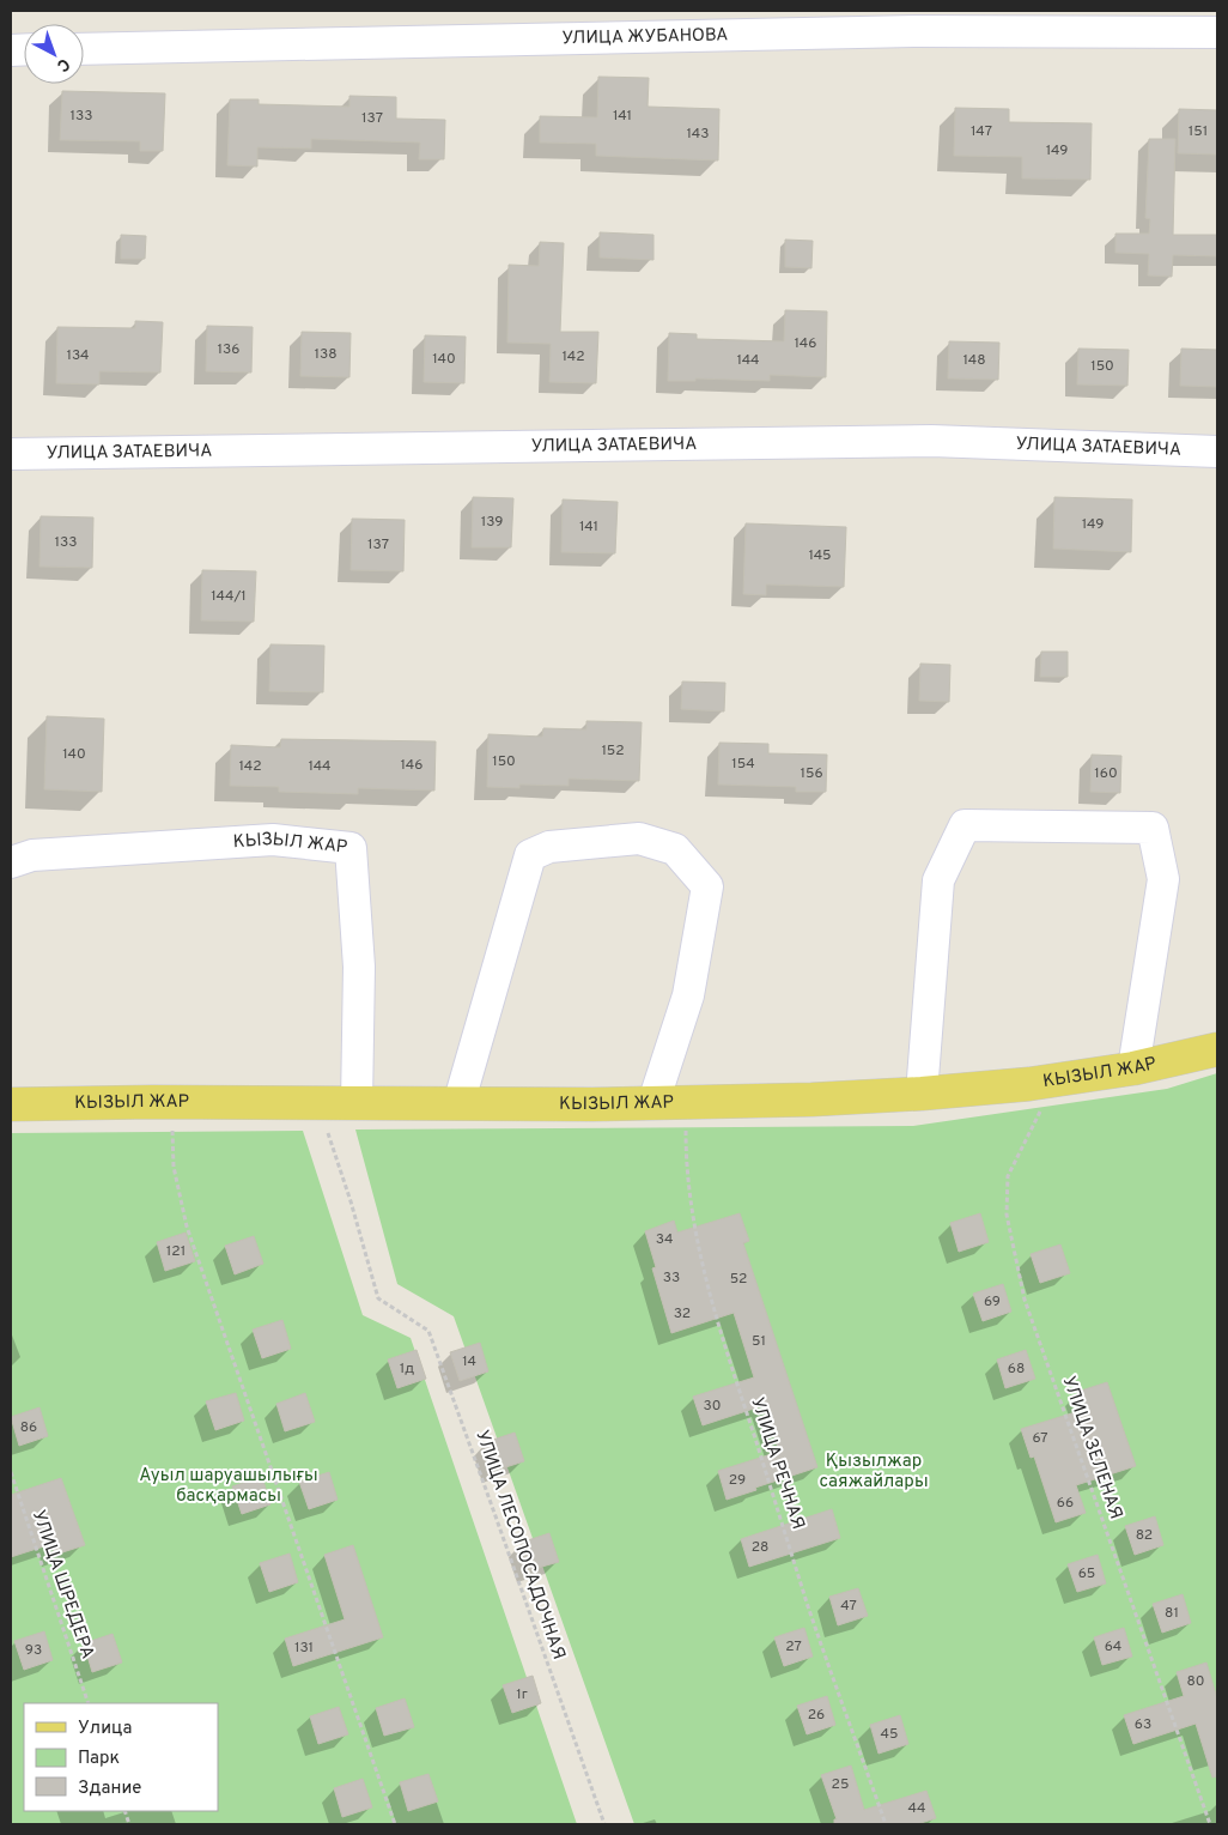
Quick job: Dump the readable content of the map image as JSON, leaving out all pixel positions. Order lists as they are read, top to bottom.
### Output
{
  "streets": {
    "main road": ["КЫЗЫЛ ЖАР"],
    "street": ["УЛИЦА ЖУБАНОВА", "УЛИЦА ЗАТАЕВИЧА"],
    "path": [
      "УЛИЦА ЗЕЛЕНАЯ",
      "УЛИЦА РЕЧНАЯ",
      "УЛИЦА ЛЕСОПОСАДОЧНАЯ",
      "УЛИЦА ШРЕДЕРА"
    ]
  },
  "crossings": [
    ["КЫЗЫЛ ЖАР", "УЛИЦА ЗЕЛЕНАЯ"],
    ["КЫЗЫЛ ЖАР", "УЛИЦА РЕЧНАЯ"],
    ["КЫЗЫЛ ЖАР", "УЛИЦА ЛЕСОПОСАДОЧНАЯ"]
  ],
  "parks": ["Қызылжар саяжайлары", "Ауыл шаруашылығы басқармасы"],
  "house_numbers": [
    "133",
    "141",
    "137",
    "147",
    "151",
    "143",
    "149",
    "146",
    "136",
    "138",
    "134",
    "142",
    "140",
    "144",
    "148",
    "150",
    "139",
    "149",
    "141",
    "133",
    "137",
    "145",
    "144/1",
    "152",
    "140",
    "150",
    "154",
    "146",
    "142",
    "144",
    "156",
    "160",
    "34",
    "121",
    "33",
    "52",
    "69",
    "32",
    "51",
    "14",
    "1д",
    "68",
    "30",
    "86",
    "67",
    "29",
    "66",
    "82",
    "28",
    "65",
    "47",
    "81",
    "27",
    "64",
    "131",
    "93",
    "80",
    "1г",
    "26",
    "63",
    "45",
    "25",
    "44"
  ],
  "legend": ["Улица", "Парк", "Здание"],
  "north": "bottom right"
}
